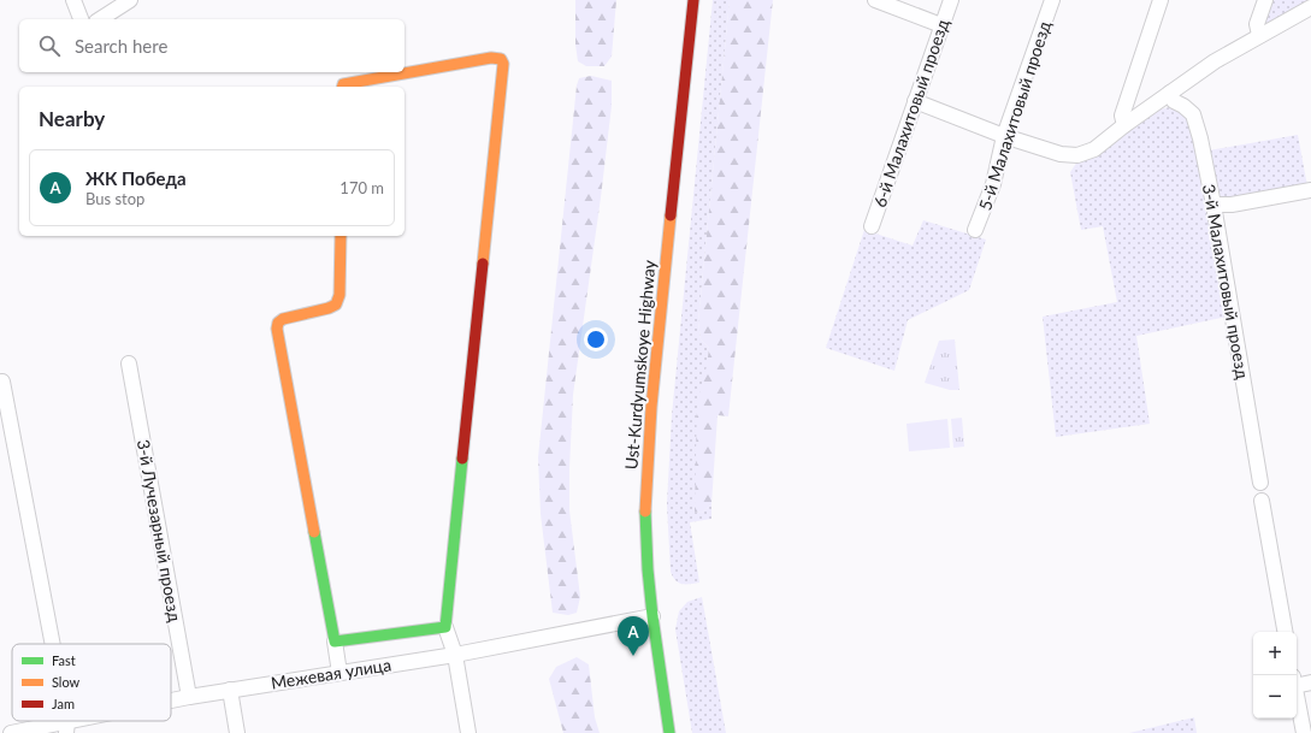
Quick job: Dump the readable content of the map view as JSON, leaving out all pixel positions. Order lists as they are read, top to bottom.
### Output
{
  "streets": {
    "street": [
      "6-й Малахитовый проезд",
      "5-й Малахитовый проезд",
      "3-й Малахитовый проезд",
      "Ust-Kurdyumskoye Highway",
      "3-й Лучезарный проезд",
      "Межевая улица"
    ]
  },
  "crossings": [
    ["Ust-Kurdyumskoye Highway", "Межевая улица"],
    ["3-й Лучезарный проезд", "Межевая улица"]
  ],
  "legend": ["Fast", "Slow", "Jam"],
  "page": {
    "search": "Search here",
    "heading": "Nearby",
    "list": [
      {
        "mark": "A",
        "name": "ЖК Победа",
        "note": "Bus stop",
        "value": "170 m"
      }
    ],
    "pins": "A",
    "map_buttons": ["+", "−"]
  }
}
